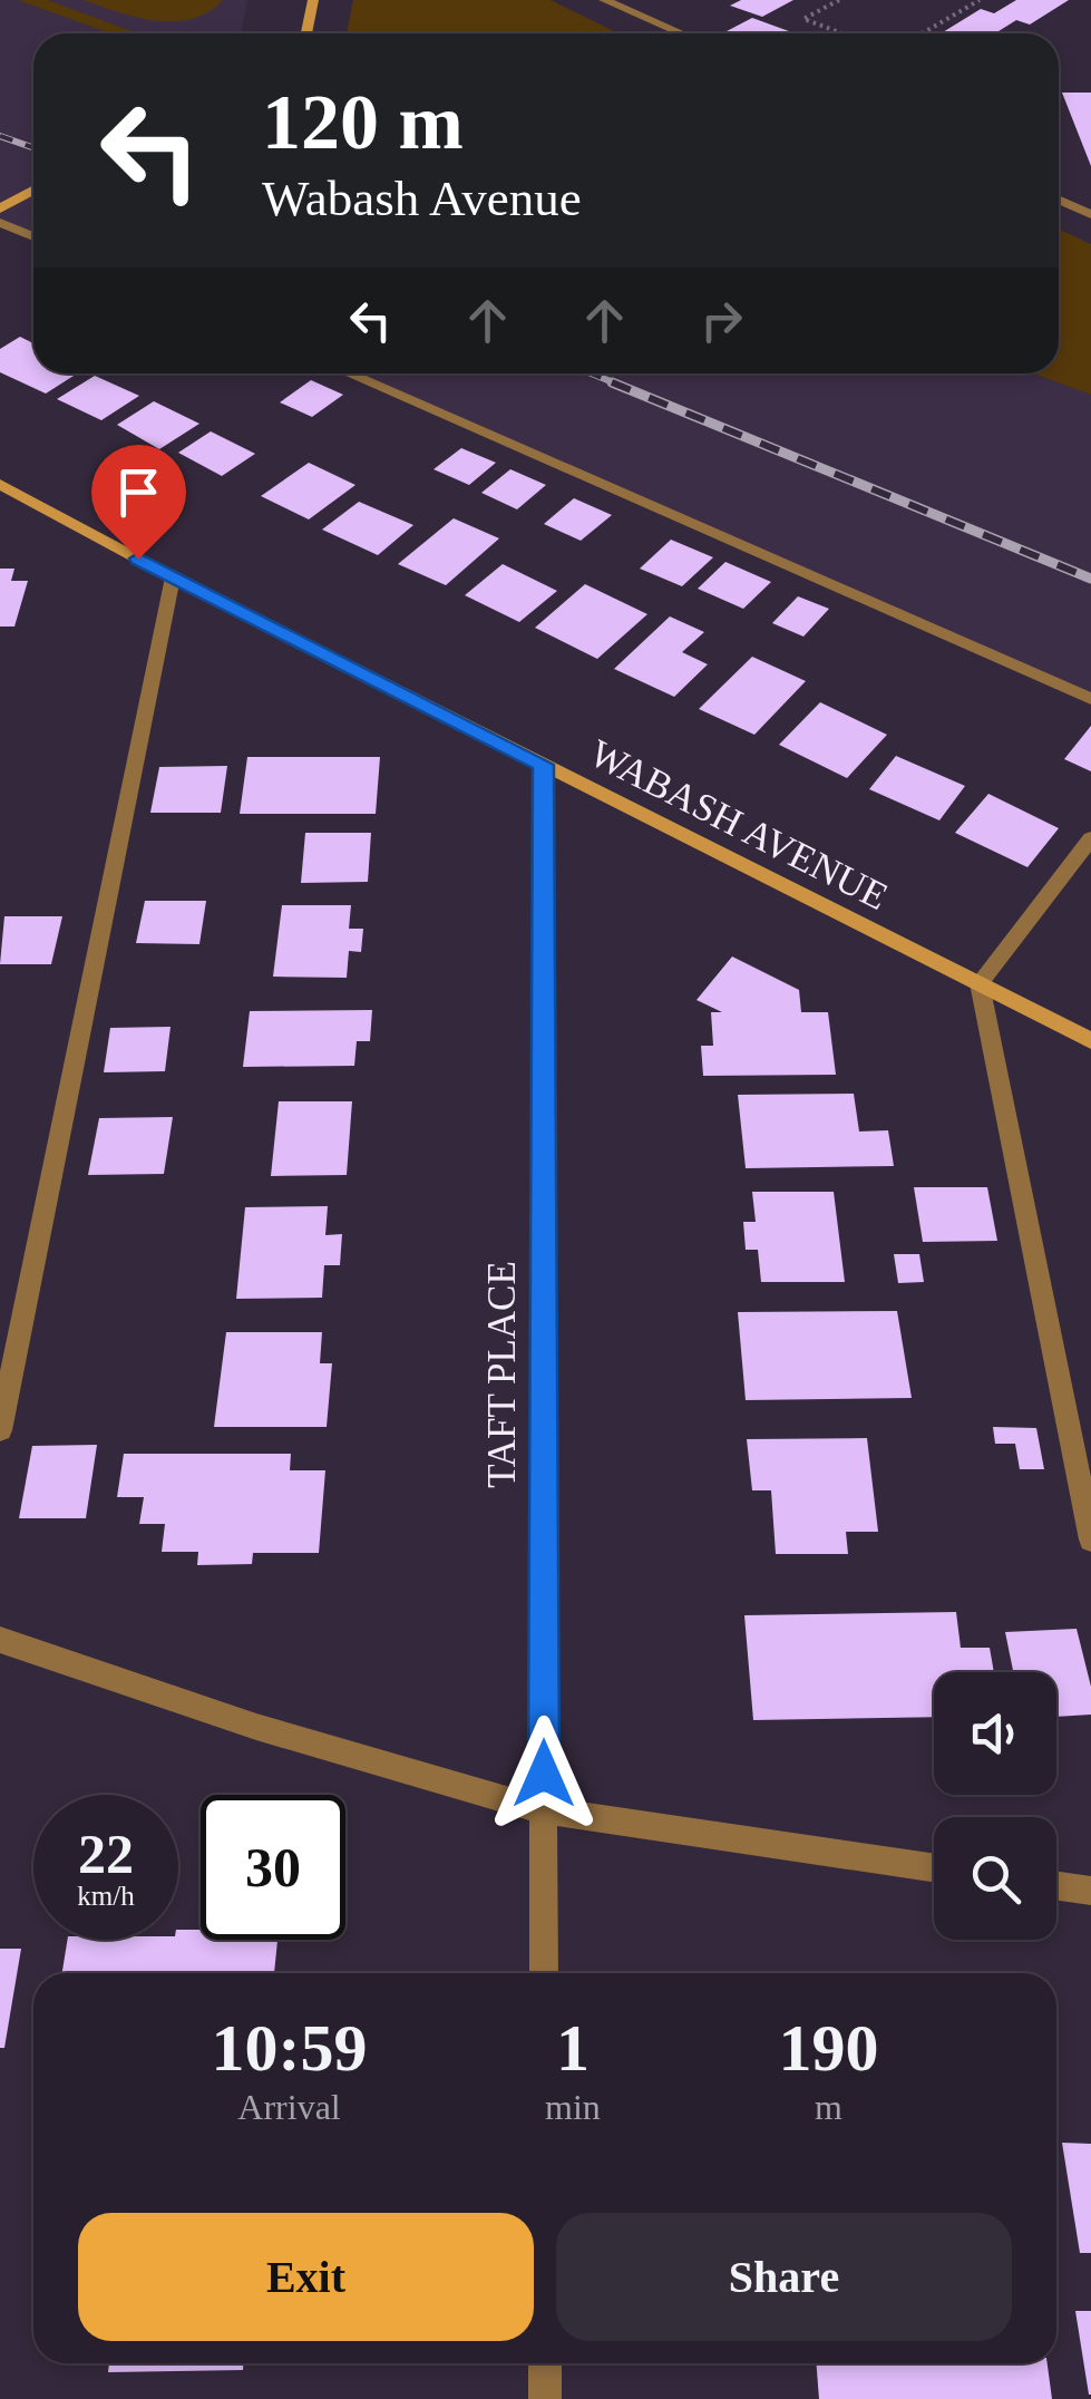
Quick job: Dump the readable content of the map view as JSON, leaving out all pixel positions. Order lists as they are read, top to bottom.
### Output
{
  "streets": {
    "street": ["WABASH AVENUE", "TAFT PLACE"]
  },
  "crossings": [
    ["WABASH AVENUE", "TAFT PLACE"]
  ],
  "page": {
    "turn": ["120 m", "Wabash Avenue"],
    "speed": "22 km/h",
    "limit": "30",
    "eta": [
      "10:59",
      "Arrival",
      "1",
      "min",
      "190",
      "m"
    ],
    "buttons": ["Exit", "Share"]
  }
}
